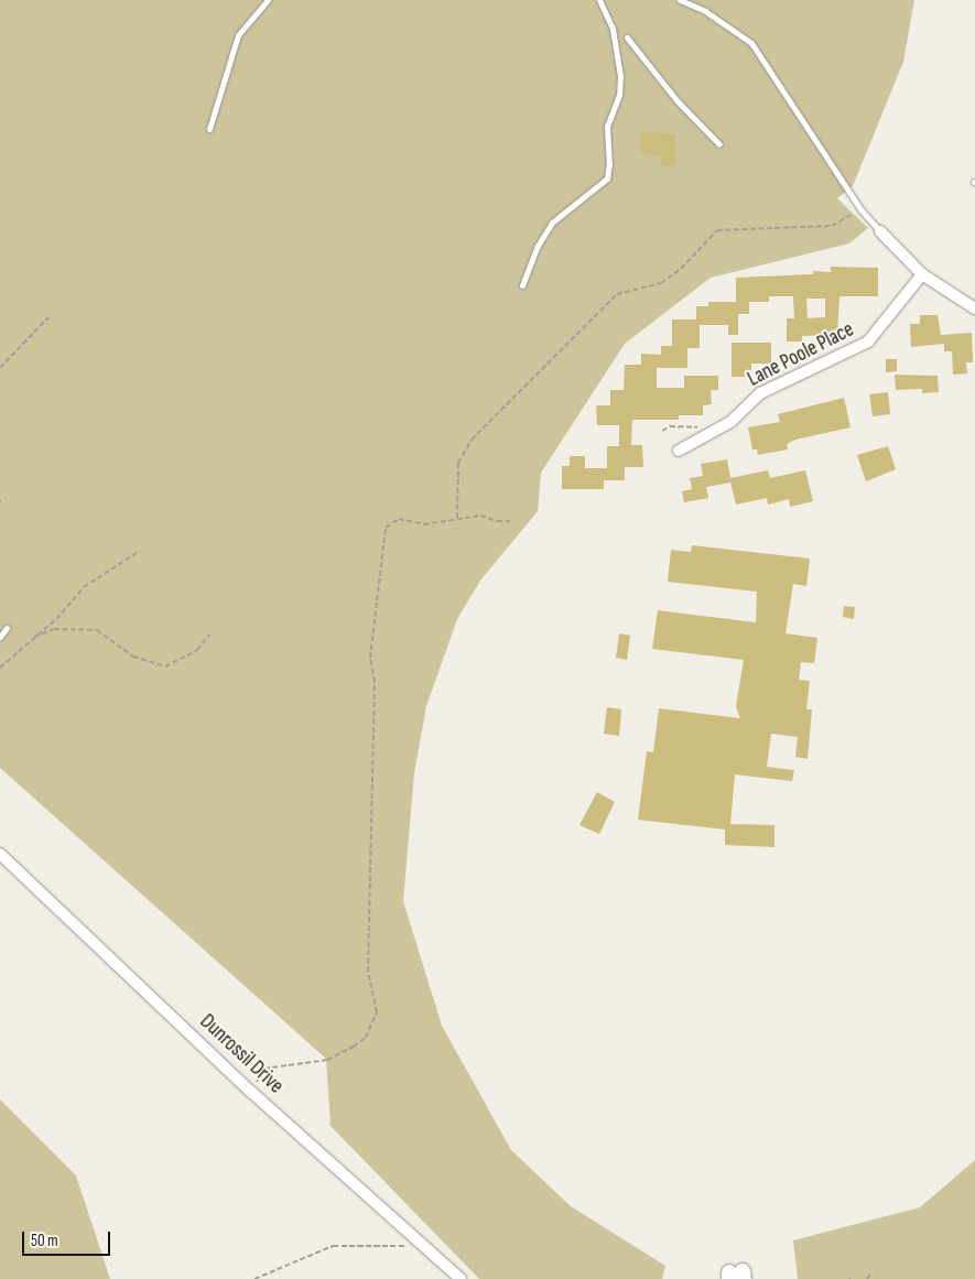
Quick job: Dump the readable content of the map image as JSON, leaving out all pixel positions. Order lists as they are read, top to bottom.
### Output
{
  "streets": {
    "street": ["Lane Poole Place", "Dunrossil Drive"]
  },
  "scale_bar": "50 m"
}
